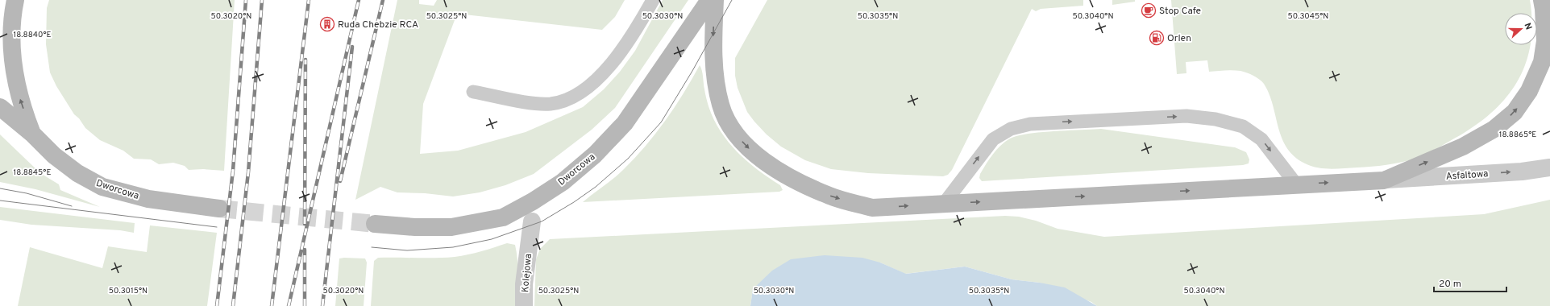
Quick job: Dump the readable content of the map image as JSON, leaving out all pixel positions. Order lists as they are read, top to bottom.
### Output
{
  "streets": {
    "main road": ["Dworcowa"],
    "street": ["Asfaltowa", "Kolejowa"]
  },
  "one_way": ["Asfaltowa"],
  "places": {
    "cafe": ["Stop Cafe"],
    "building": ["Ruda Chebzie RCA"],
    "fuel station": ["Orlen"]
  },
  "scale_bar": "20 m",
  "north": "right",
  "coordinates": [
    "50.3035°N",
    "50.3020°N",
    "50.3025°N",
    "50.3030°N",
    "50.3040°N",
    "50.3045°N",
    "18.8840°E",
    "18.8865°E",
    "18.8845°E",
    "50.3015°N"
  ]
}
